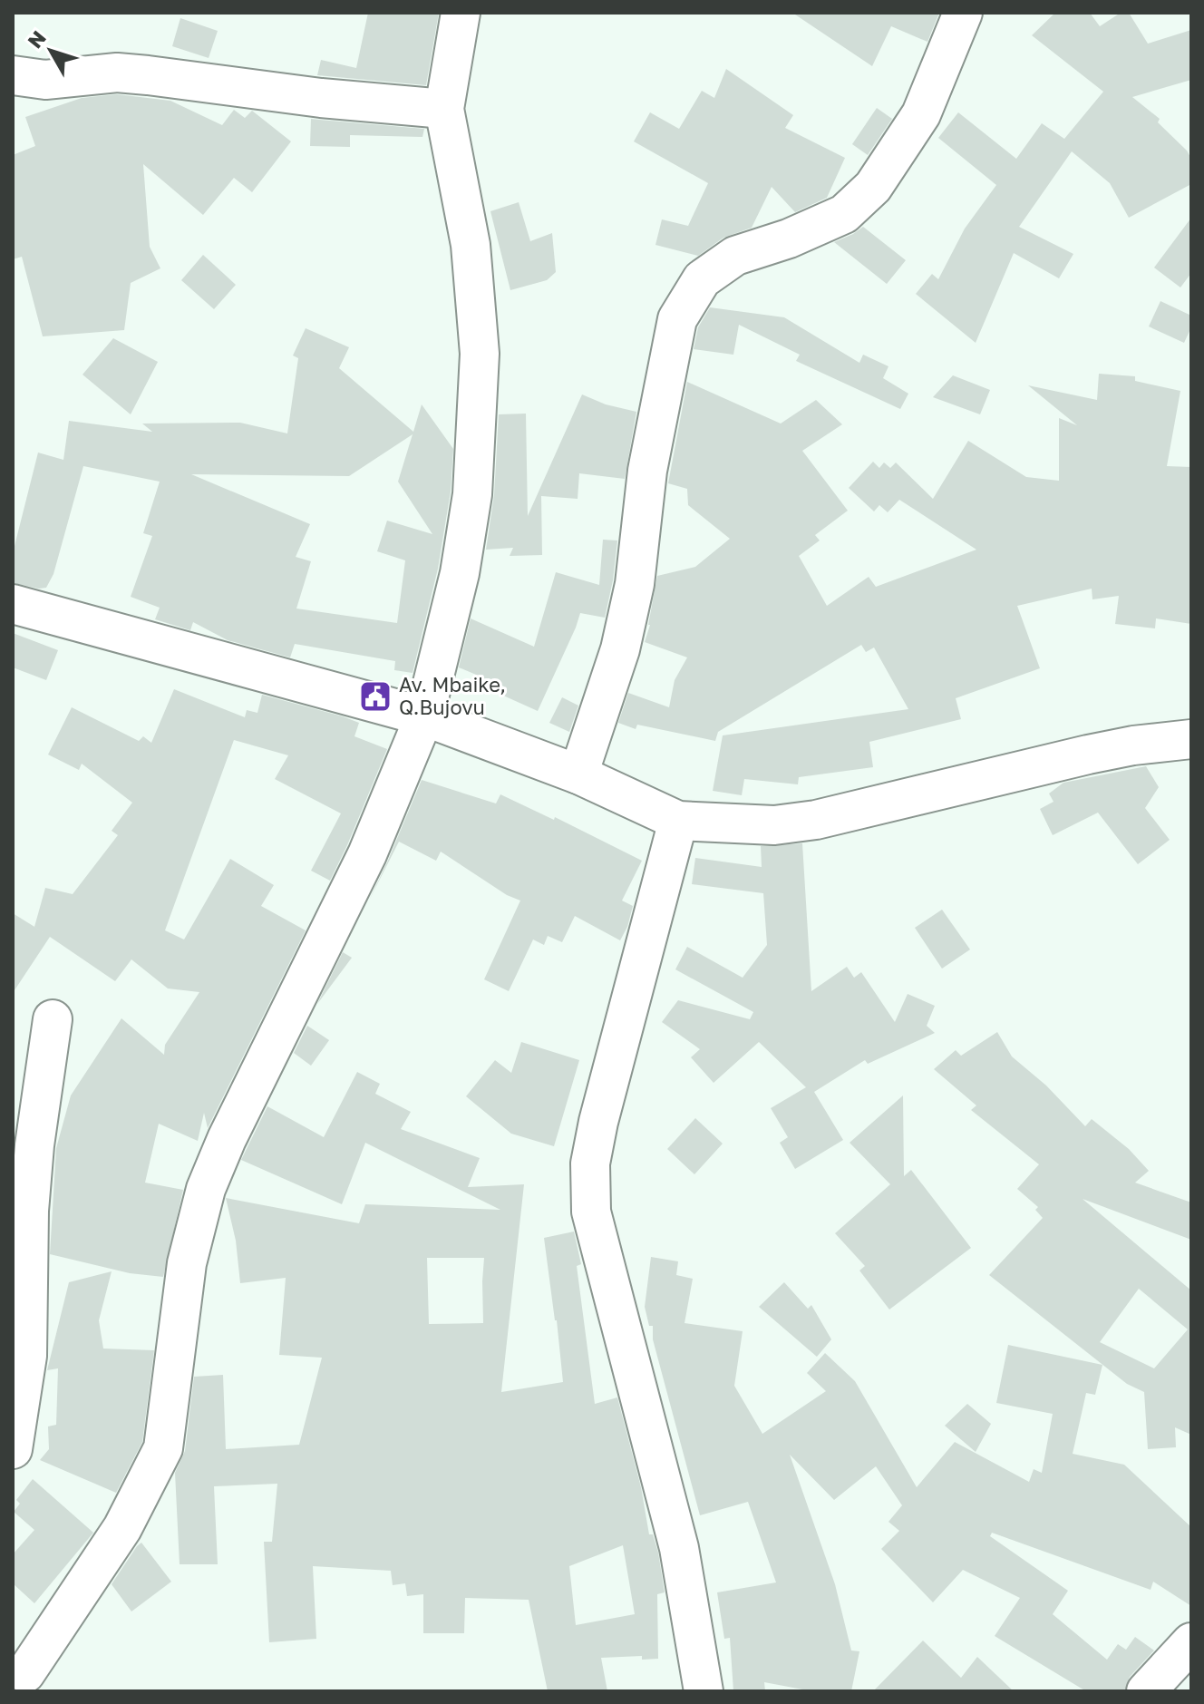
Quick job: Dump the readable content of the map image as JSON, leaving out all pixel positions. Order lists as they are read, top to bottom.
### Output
{
  "places": {
    "public building": ["Av. Mbaike, Q.Bujovu"]
  },
  "north": "top left"
}
